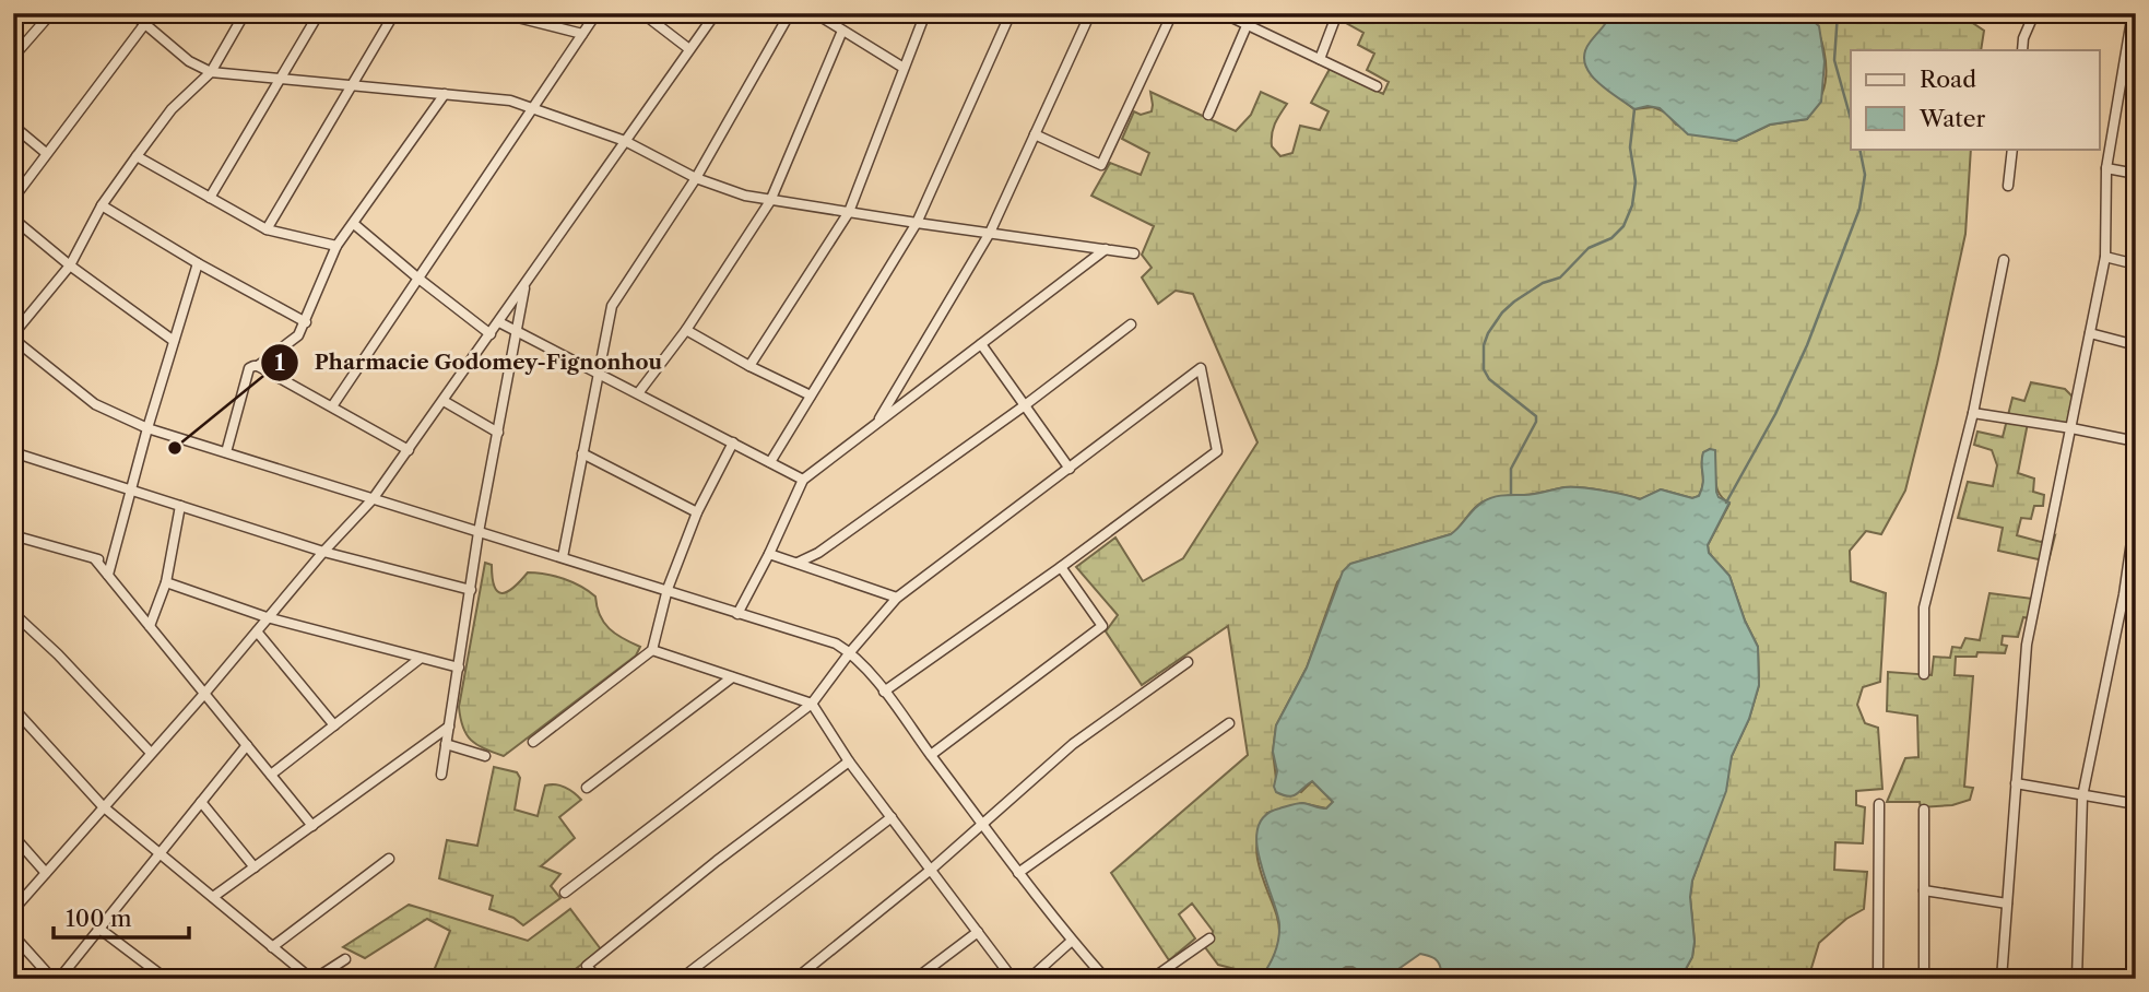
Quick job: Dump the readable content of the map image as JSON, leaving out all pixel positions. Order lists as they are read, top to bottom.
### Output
{
  "places": ["Pharmacie Godomey-Fignonhou"],
  "legend": ["Road", "Water"],
  "scale_bar": "100 m"
}
